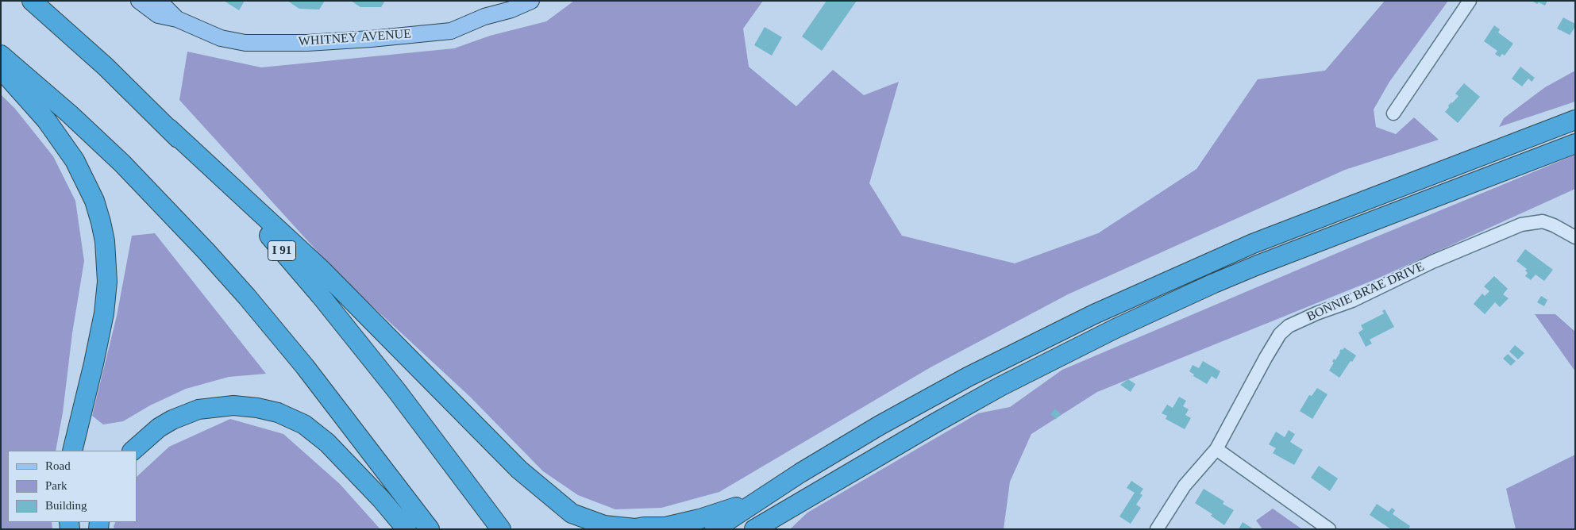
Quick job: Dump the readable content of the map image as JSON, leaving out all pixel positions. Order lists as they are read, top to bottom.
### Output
{
  "streets": {
    "highway": ["I 91"],
    "main road": ["WHITNEY AVENUE"],
    "street": ["BONNIE BRAE DRIVE"]
  },
  "legend": ["Road", "Park", "Building"]
}
